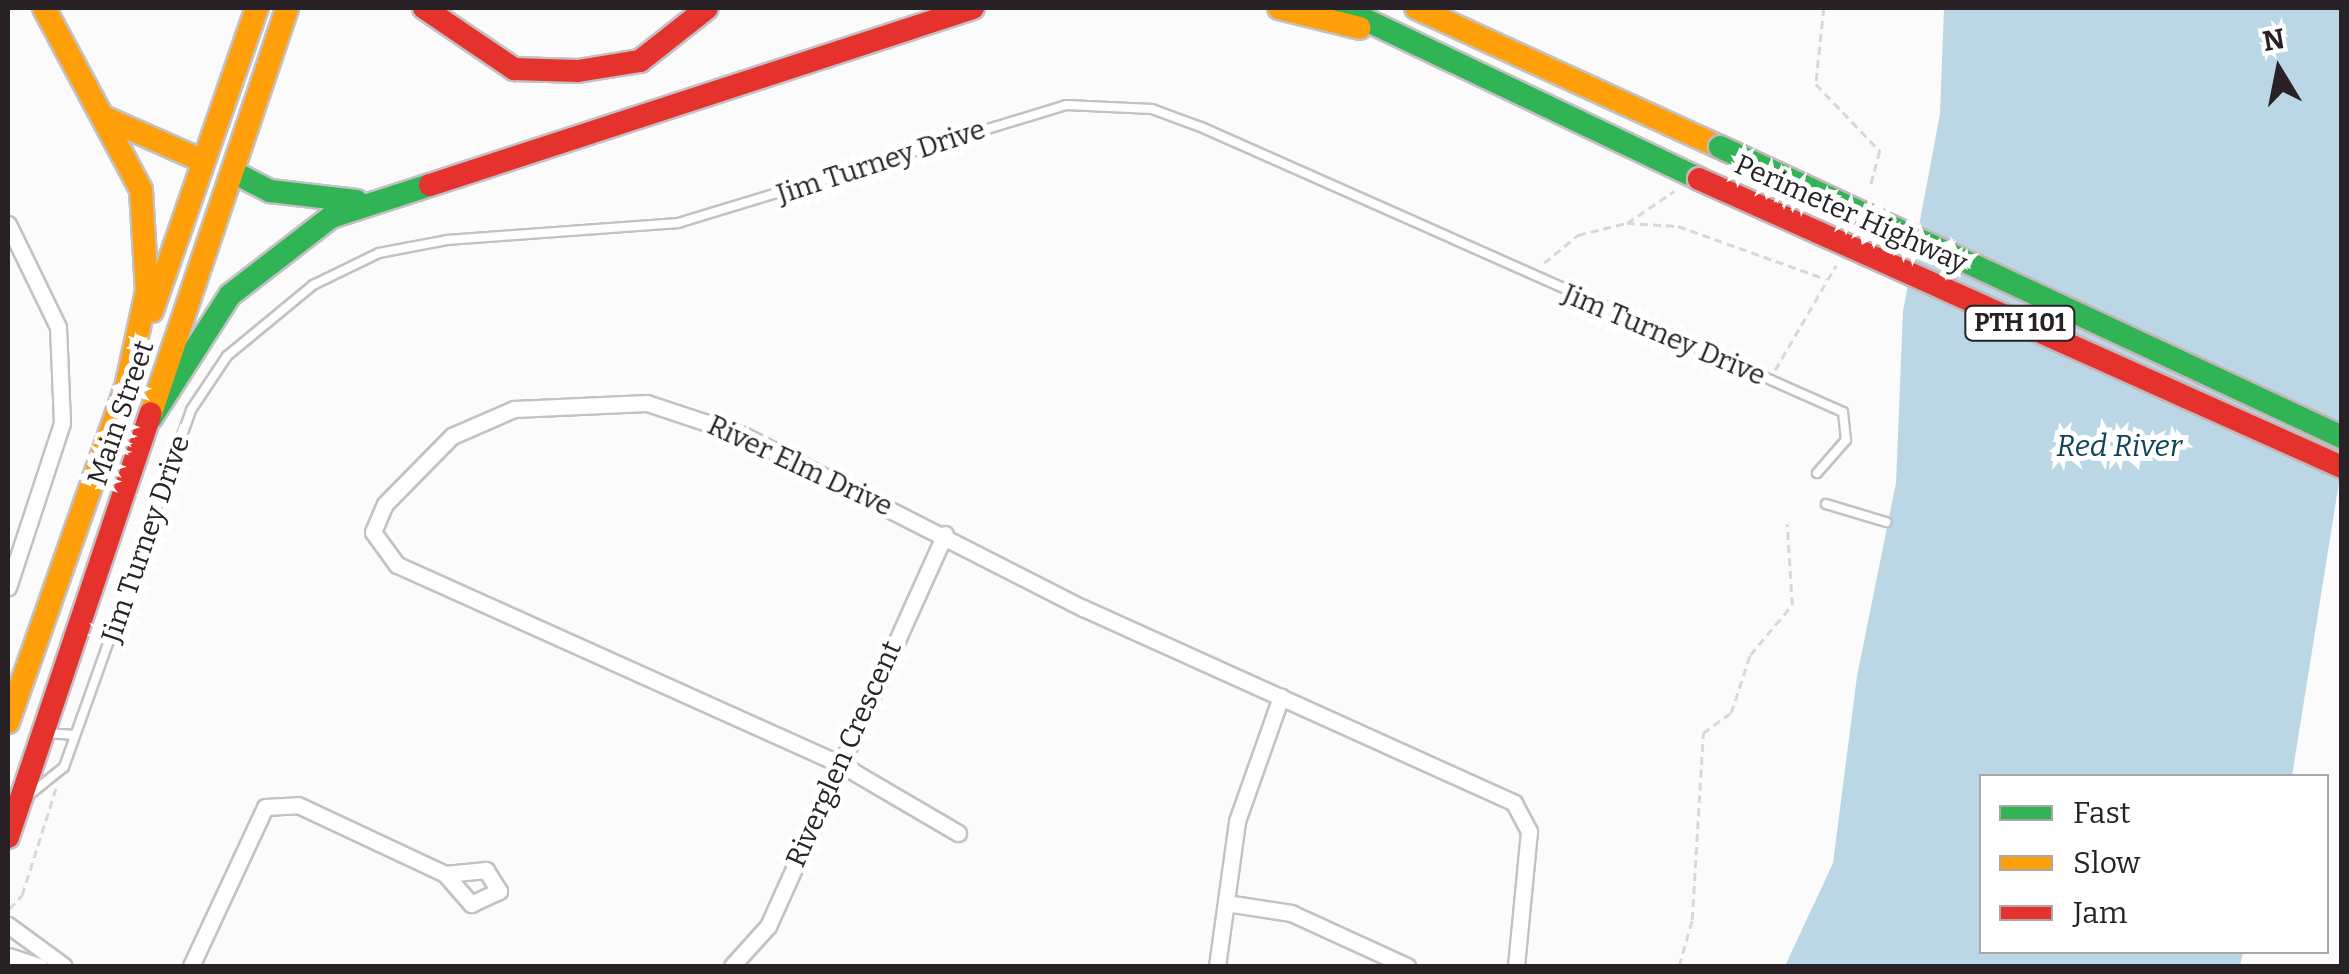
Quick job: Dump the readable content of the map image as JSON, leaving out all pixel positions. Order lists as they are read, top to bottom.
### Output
{
  "streets": {
    "main road": ["Perimeter Highway", "PTH 101", "Main Street"],
    "street": ["River Elm Drive", "Riverglen Crescent"],
    "lane": ["Jim Turney Drive"]
  },
  "crossings": [
    ["Jim Turney Drive", "Main Street"],
    ["River Elm Drive", "Riverglen Crescent"]
  ],
  "water": ["Red River"],
  "legend": ["Fast", "Slow", "Jam"],
  "north": "top"
}
